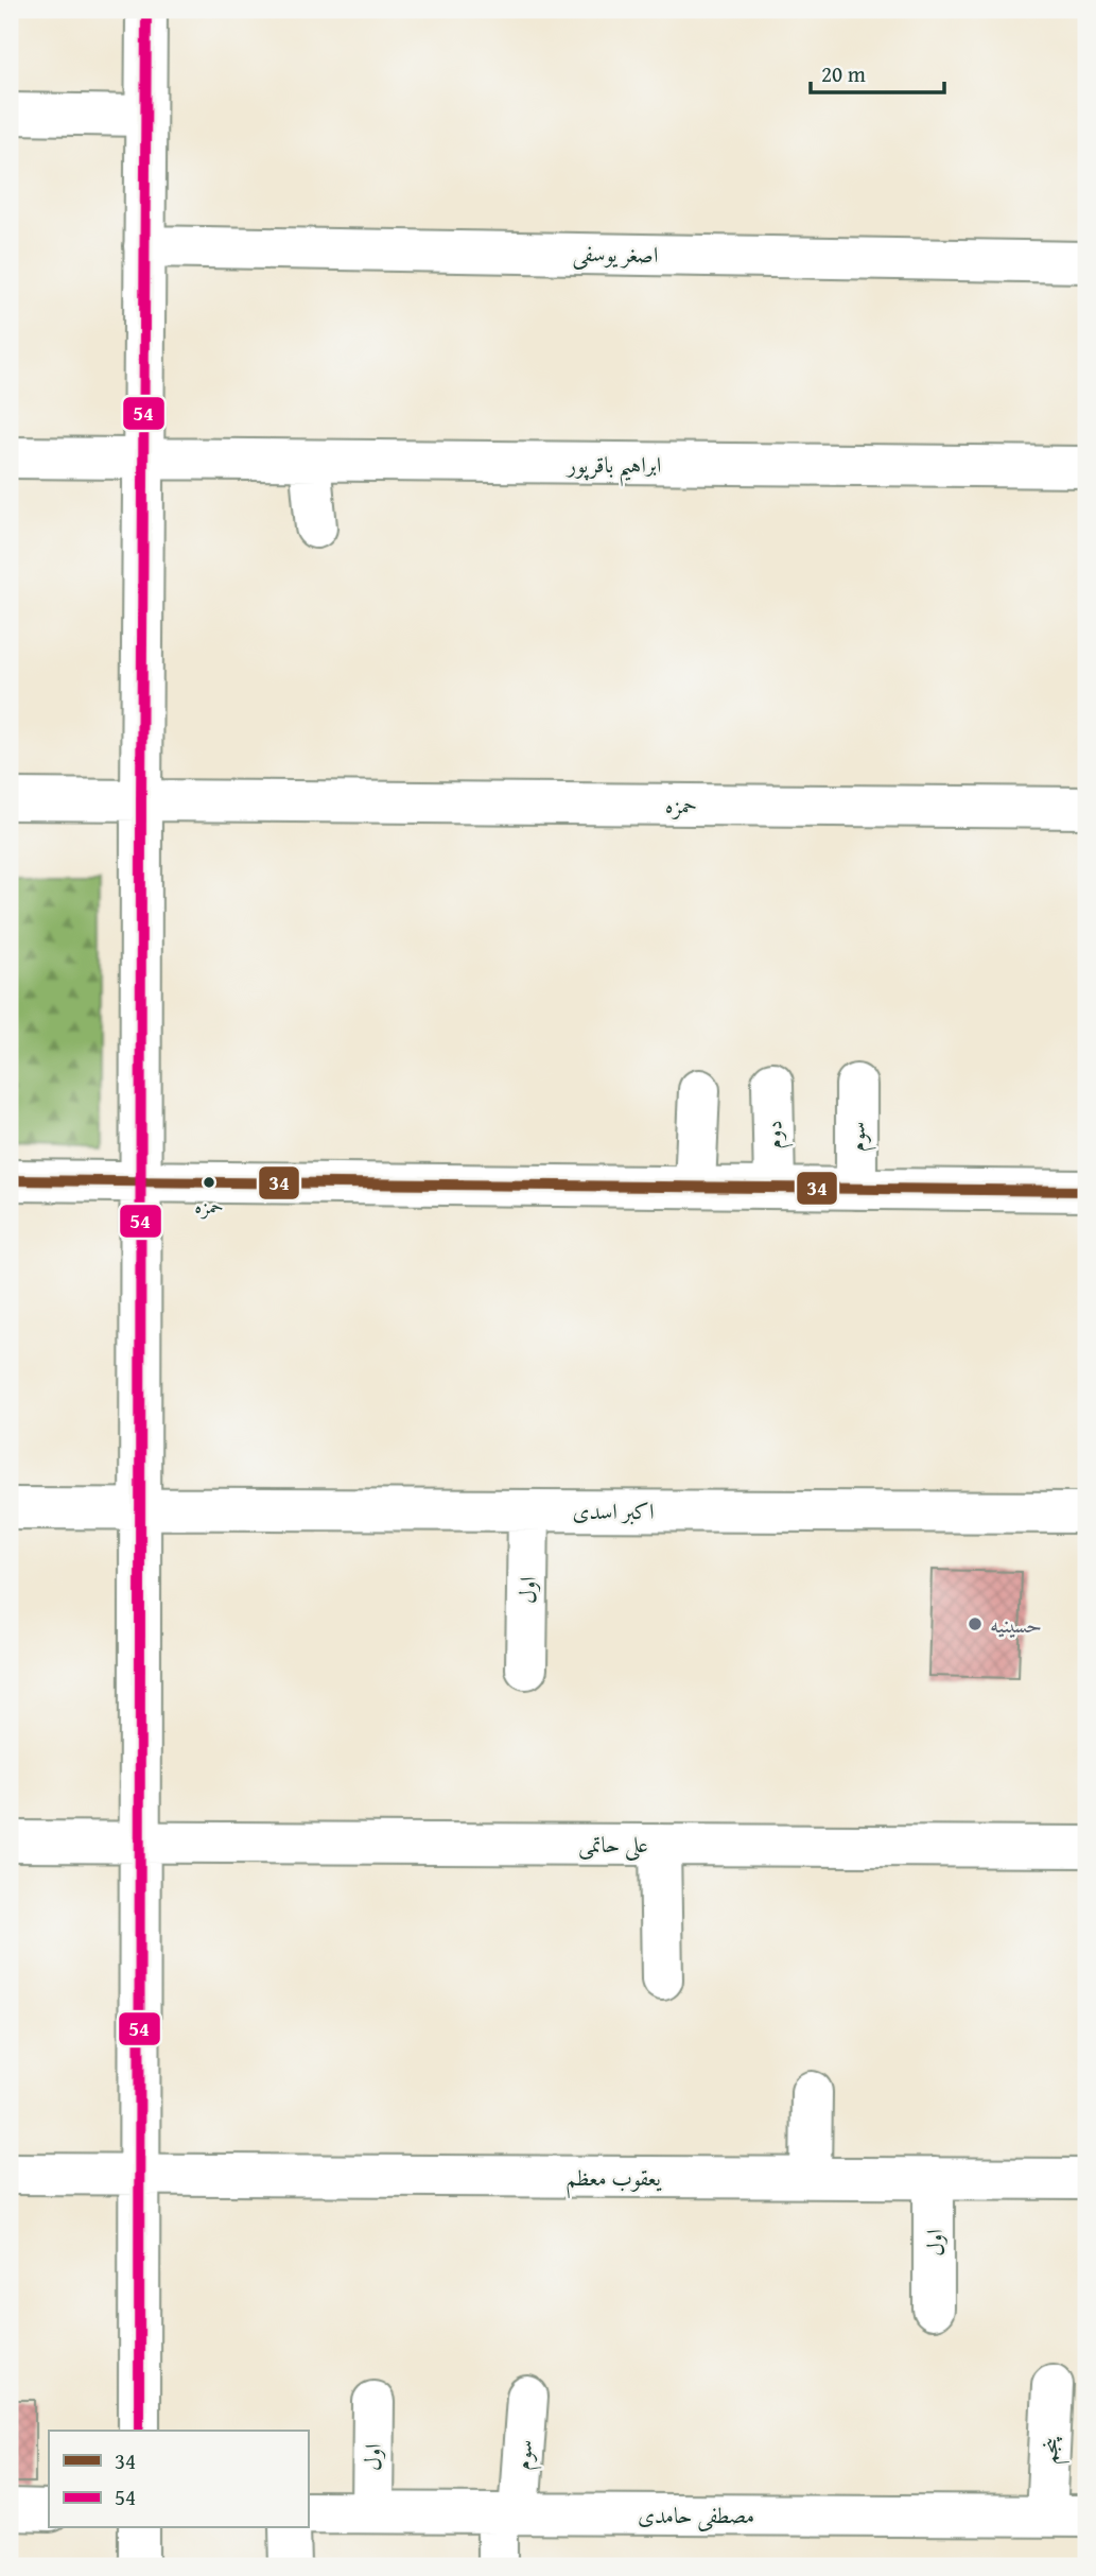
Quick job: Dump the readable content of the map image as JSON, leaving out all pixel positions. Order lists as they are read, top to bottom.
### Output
{
  "streets": {
    "street": [
      "اصغر یوسفی",
      "ابراهیم باقرپور",
      "حمزه",
      "دوم",
      "سوم",
      "اکبر اسدی",
      "اول",
      "علی حاتمی",
      "یعقوب معظم",
      "پنجم",
      "مصطفی حامدی"
    ]
  },
  "crossings": [
    ["سوم", "مصطفی حامدی"],
    ["اکبر اسدی", "اول"],
    ["اول", "یعقوب معظم"],
    ["اول", "مصطفی حامدی"],
    ["پنجم", "مصطفی حامدی"]
  ],
  "places": ["حمزه", "حسینیه"],
  "lines": ["transit line 54", "transit line 34"],
  "legend": ["34", "54"],
  "scale_bar": "20 m"
}
